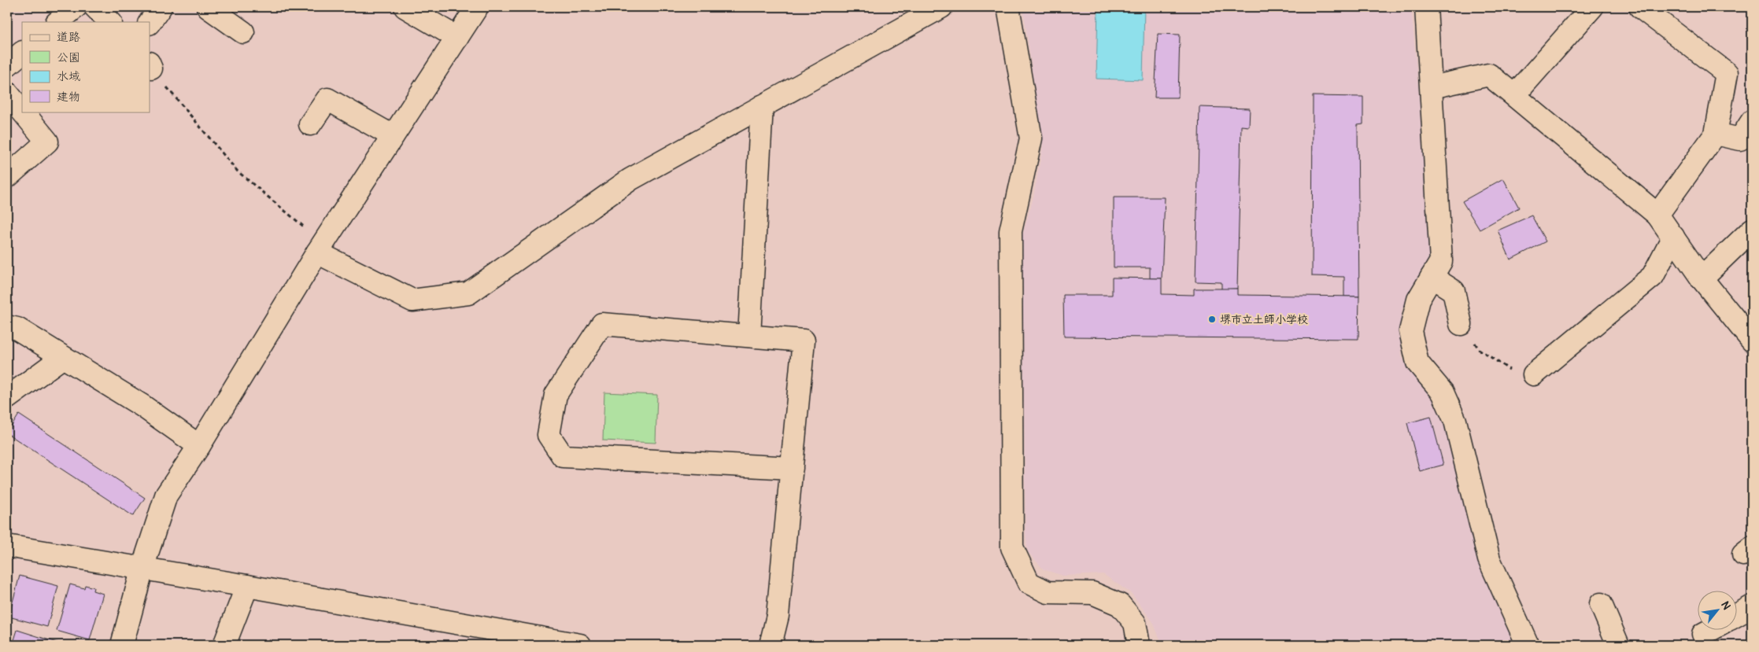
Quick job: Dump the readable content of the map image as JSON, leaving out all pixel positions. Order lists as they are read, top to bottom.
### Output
{
  "places": ["堺市立土師小学校"],
  "legend": [
    "道路",
    "公園",
    "水域",
    "建物"
  ],
  "north": "top right"
}
